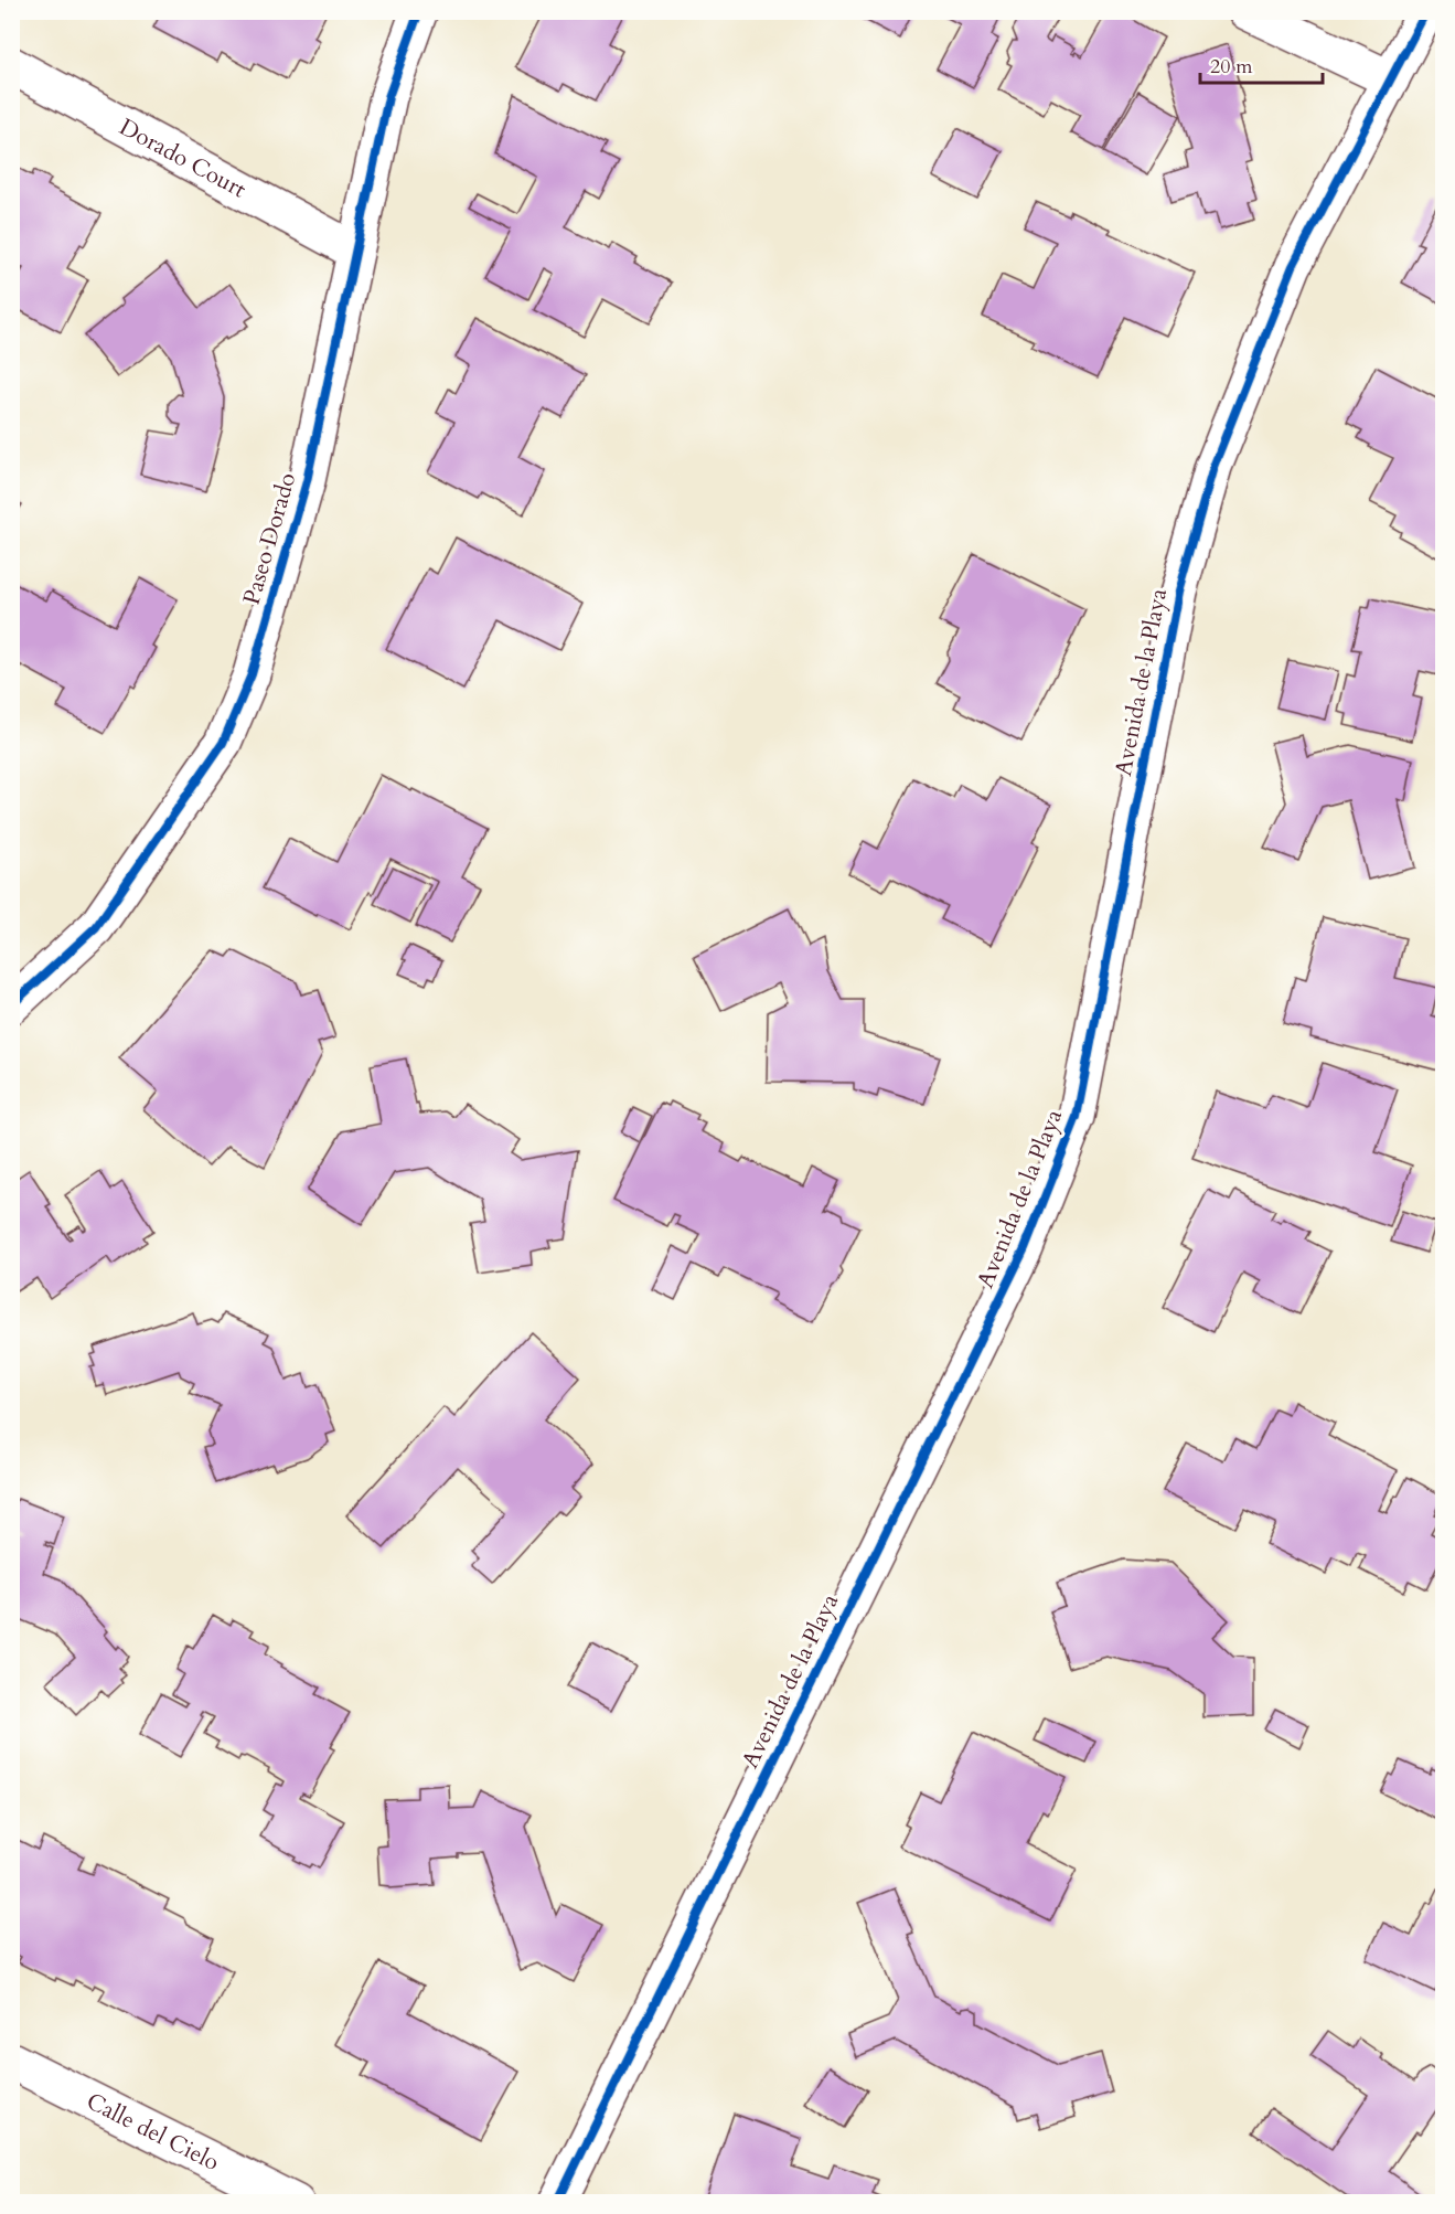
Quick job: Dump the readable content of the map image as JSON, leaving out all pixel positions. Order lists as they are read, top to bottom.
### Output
{
  "streets": {
    "street": [
      "Dorado Court",
      "Paseo Dorado",
      "Avenida de la Playa",
      "Calle del Cielo"
    ]
  },
  "crossings": [
    ["Dorado Court", "Paseo Dorado"]
  ],
  "scale_bar": "20 m"
}
